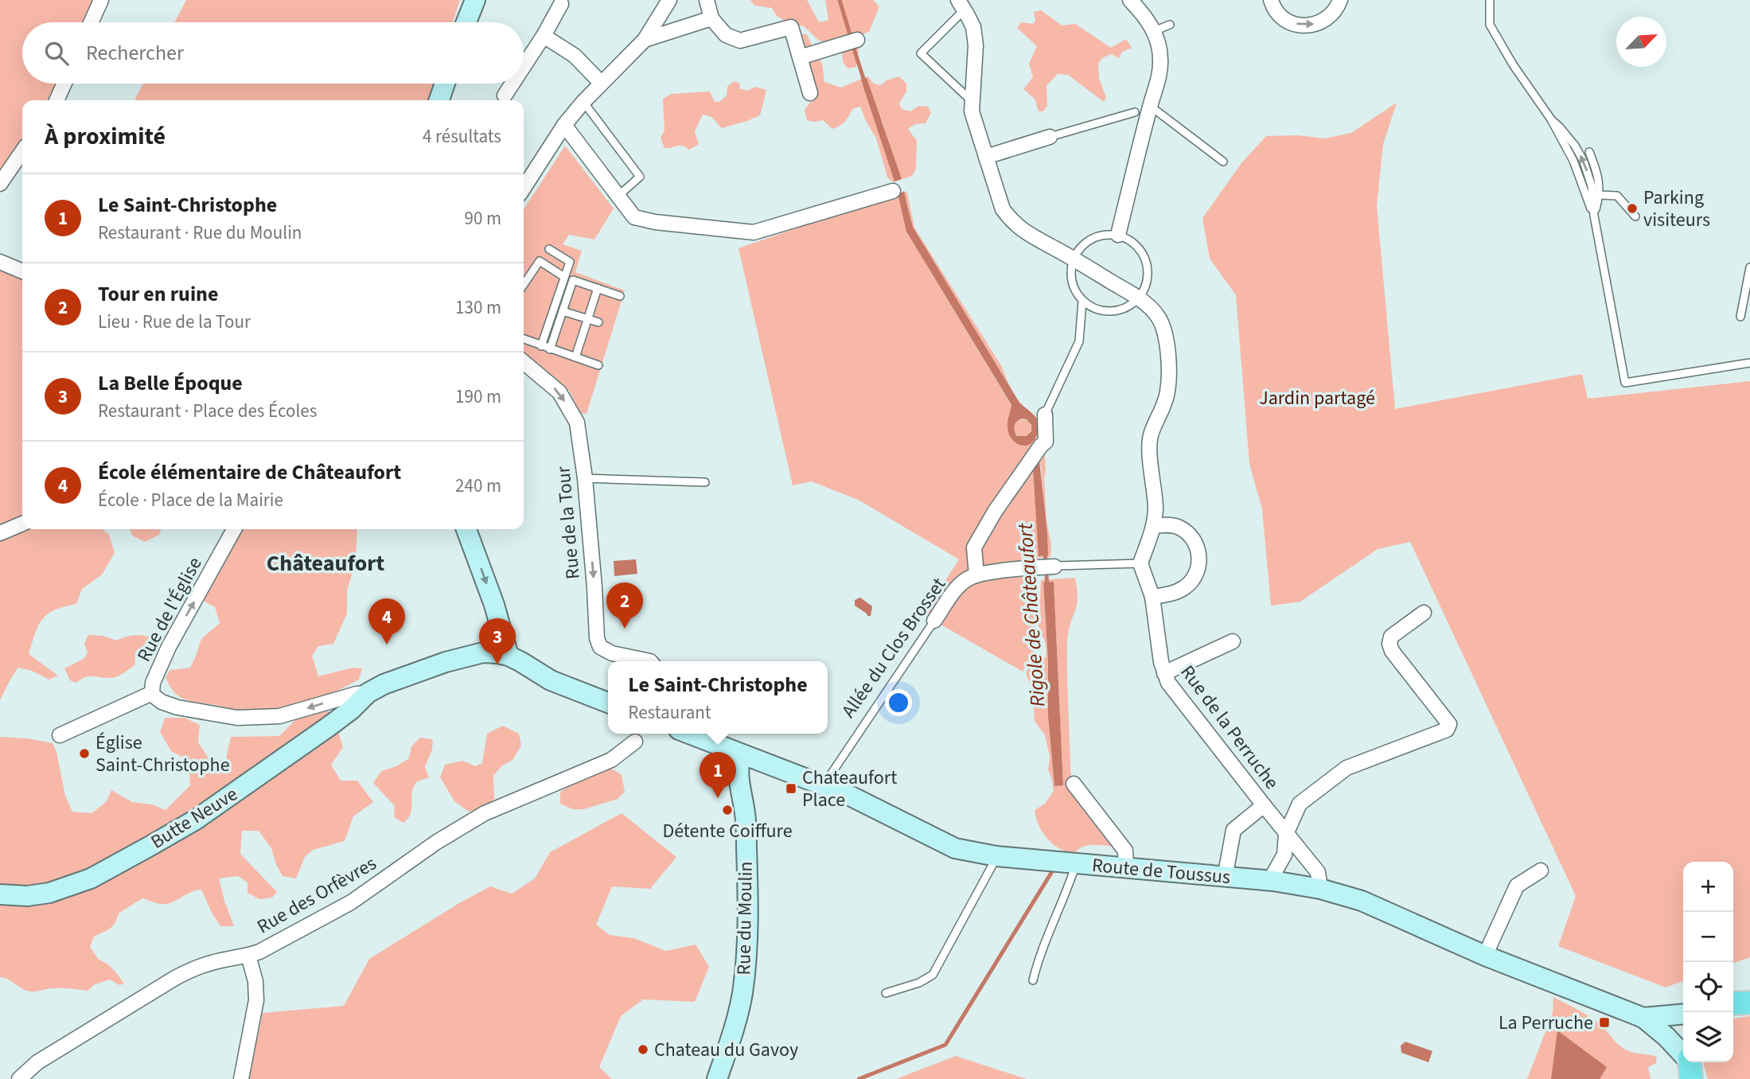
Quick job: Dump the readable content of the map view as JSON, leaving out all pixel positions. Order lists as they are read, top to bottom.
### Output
{
  "streets": {
    "street": [
      "Rue de la Tour",
      "Rue de l'Église",
      "Allée du Clos Brosset",
      "Rue de la Perruche",
      "Butte Neuve",
      "Route de Toussus",
      "Rue des Orfèvres",
      "Rue du Moulin"
    ]
  },
  "crossings": [
    ["Rue de l'Église", "Butte Neuve"],
    ["Allée du Clos Brosset", "Rue de la Perruche"],
    ["Allée du Clos Brosset", "Route de Toussus"],
    ["Rue de la Perruche", "Route de Toussus"],
    ["Route de Toussus", "Rue du Moulin"]
  ],
  "districts": ["Châteaufort"],
  "water": ["Rigole de Châteaufort"],
  "parks": ["Jardin partagé"],
  "places": {
    "other": [
      "Parking visiteurs",
      "Église Saint-Christophe",
      "Détente Coiffure",
      "Chateau du Gavoy"
    ],
    "transit": ["Chateaufort Place", "La Perruche"]
  },
  "north": "top right",
  "page": {
    "search": "Rechercher",
    "heading": ["À proximité", "4 résultats"],
    "list": [
      {
        "mark": "1",
        "name": "Le Saint-Christophe",
        "note": "Restaurant · Rue du Moulin",
        "value": "90 m"
      },
      {
        "mark": "2",
        "name": "Tour en ruine",
        "note": "Lieu · Rue de la Tour",
        "value": "130 m"
      },
      {
        "mark": "3",
        "name": "La Belle Époque",
        "note": "Restaurant · Place des Écoles",
        "value": "190 m"
      },
      {
        "mark": "4",
        "name": "École élémentaire de Châteaufort",
        "note": "École · Place de la Mairie",
        "value": "240 m"
      }
    ],
    "pins": [
      "2",
      "4",
      "3",
      "1"
    ],
    "popup": ["Le Saint-Christophe", "Restaurant"],
    "map_buttons": ["+", "−"]
  }
}
